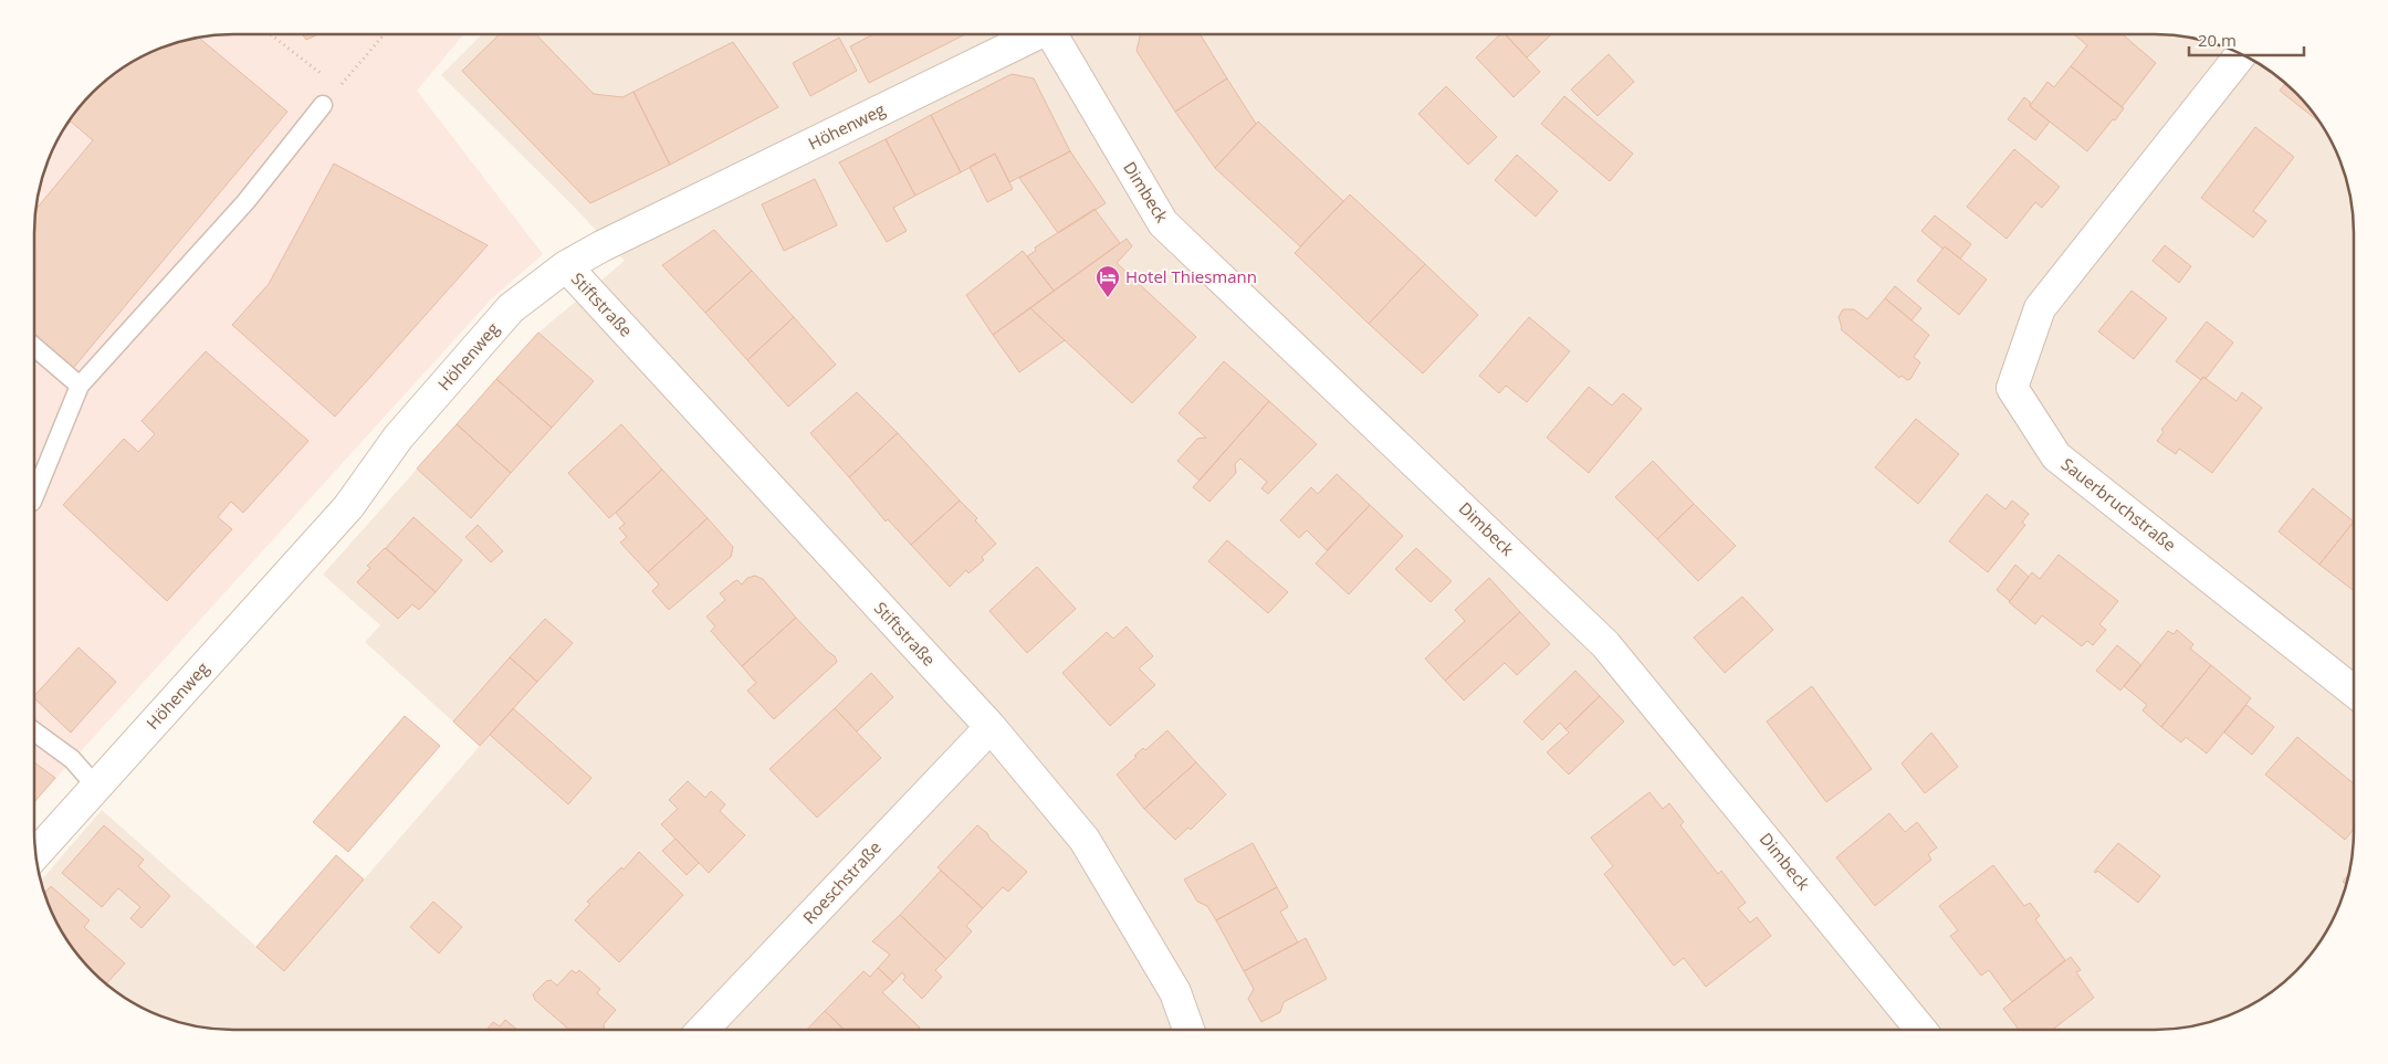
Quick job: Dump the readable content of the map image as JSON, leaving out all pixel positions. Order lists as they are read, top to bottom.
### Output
{
  "streets": {
    "street": [
      "Höhenweg",
      "Dimbeck",
      "Stiftstraße",
      "Sauerbruchstraße",
      "Roeschstraße"
    ]
  },
  "crossings": [
    ["Höhenweg", "Stiftstraße"],
    ["Stiftstraße", "Roeschstraße"]
  ],
  "places": {
    "hotel": ["Hotel Thiesmann"]
  },
  "scale_bar": "20 m"
}
